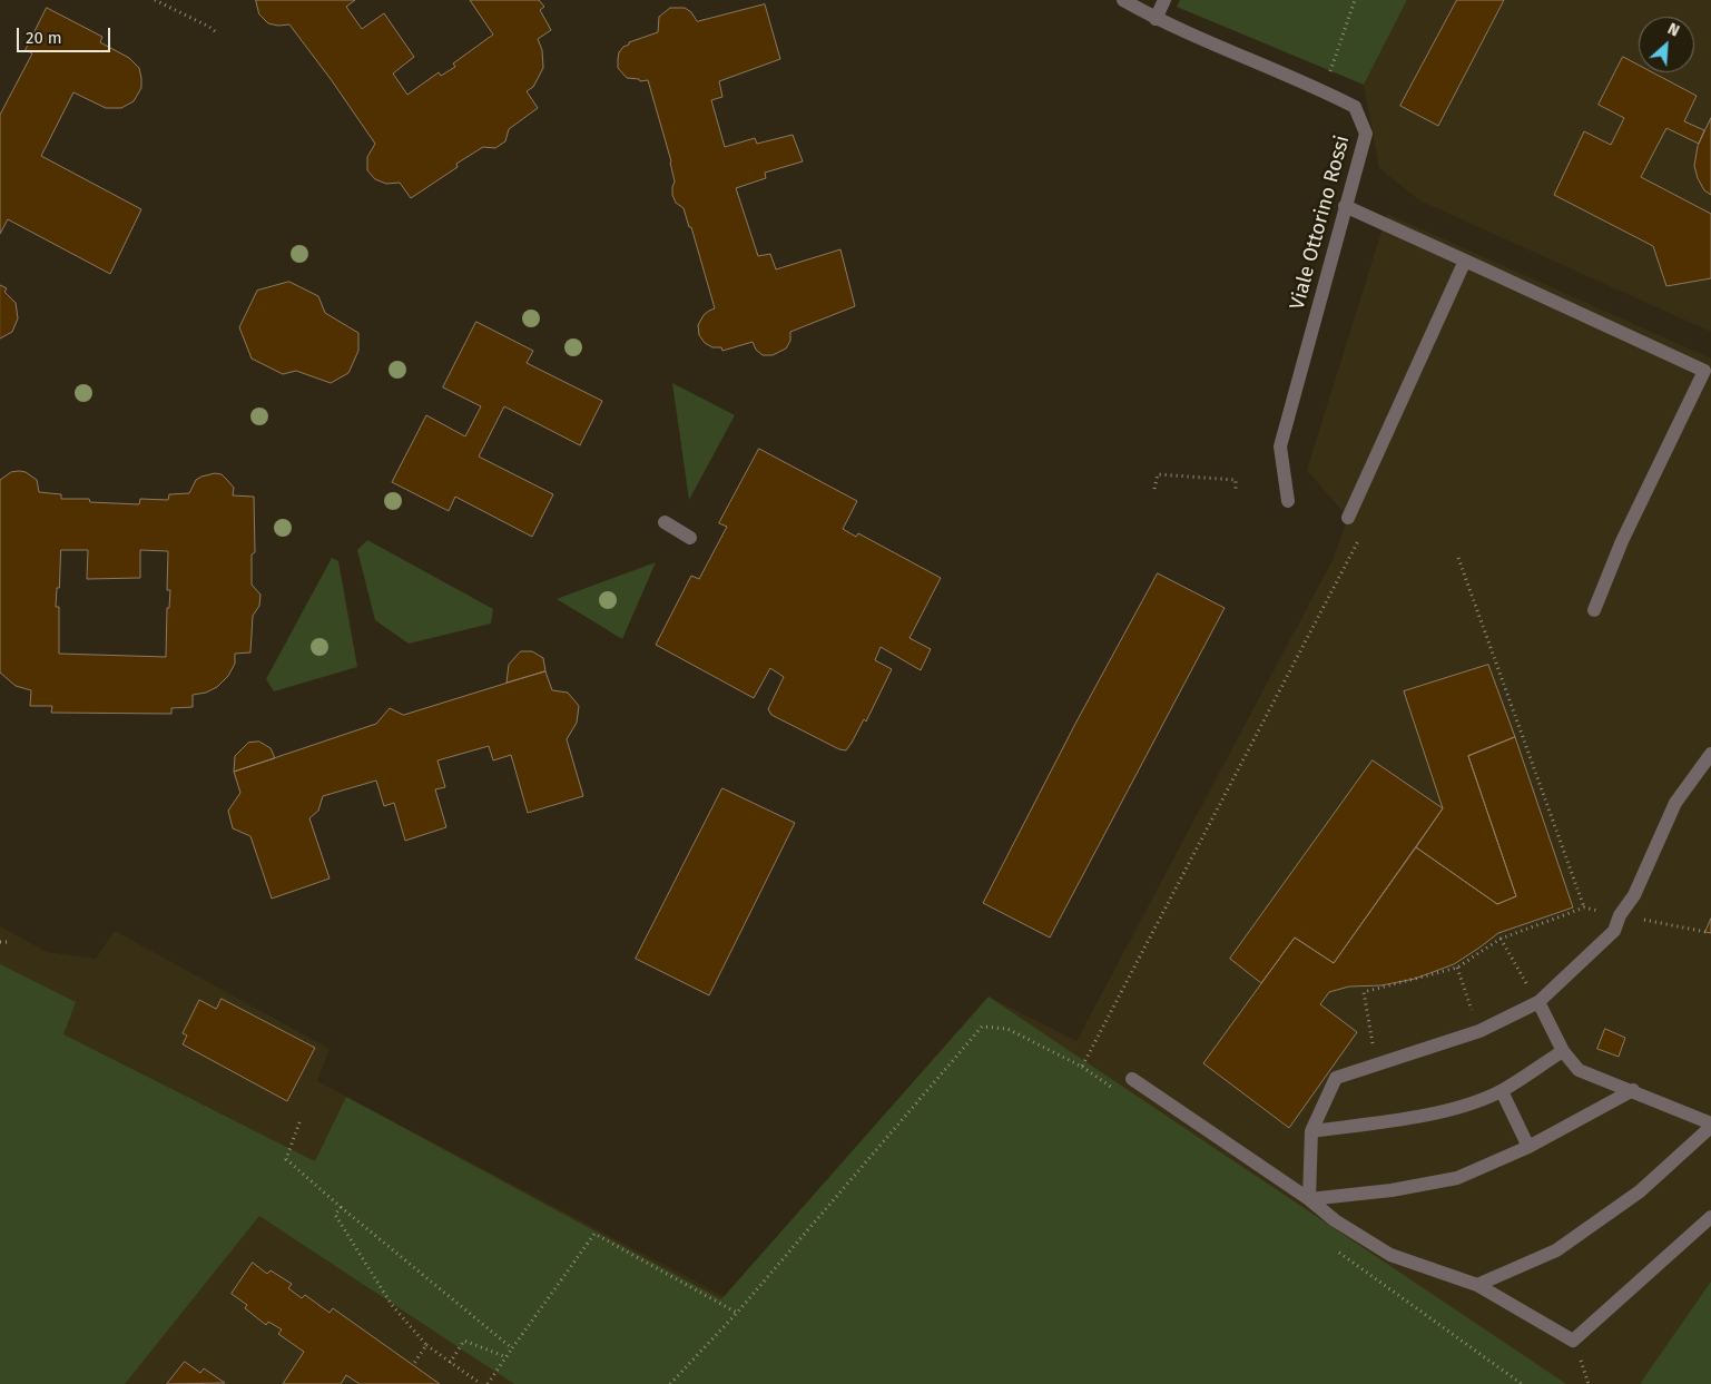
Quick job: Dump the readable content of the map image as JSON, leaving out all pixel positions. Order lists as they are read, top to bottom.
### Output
{
  "streets": {
    "street": ["Viale Ottorino Rossi"]
  },
  "scale_bar": "20 m",
  "north": "top right"
}
